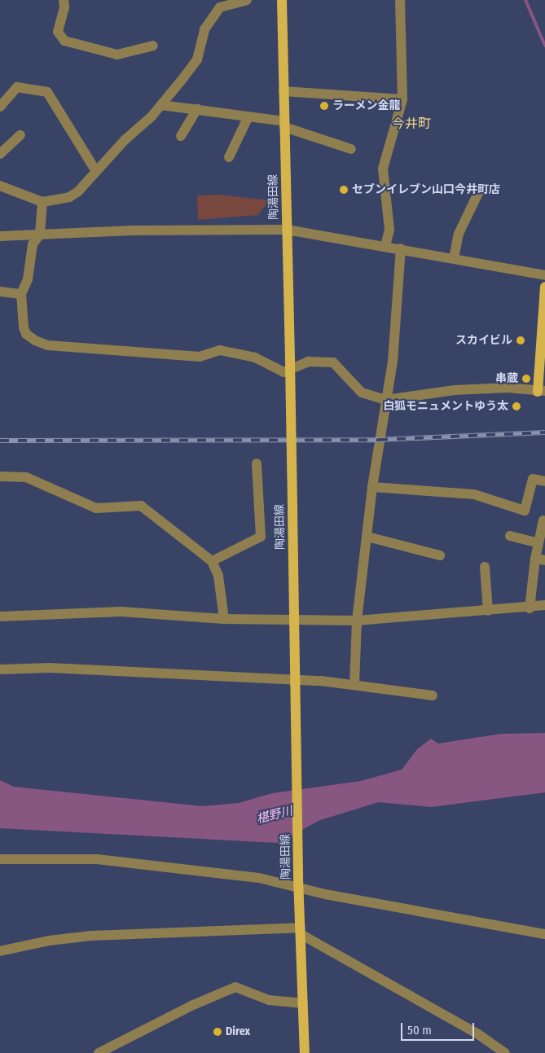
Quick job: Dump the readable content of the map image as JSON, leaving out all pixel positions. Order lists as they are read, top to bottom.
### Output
{
  "streets": {
    "main road": ["陶湯田線"]
  },
  "districts": ["今井町"],
  "water": ["椹野川"],
  "places": [
    "ラーメン金龍",
    "セブンイレブン山口今井町店",
    "スカイビル",
    "串蔵",
    "白狐モニュメントゆう太",
    "Direx"
  ],
  "scale_bar": "50 m"
}
